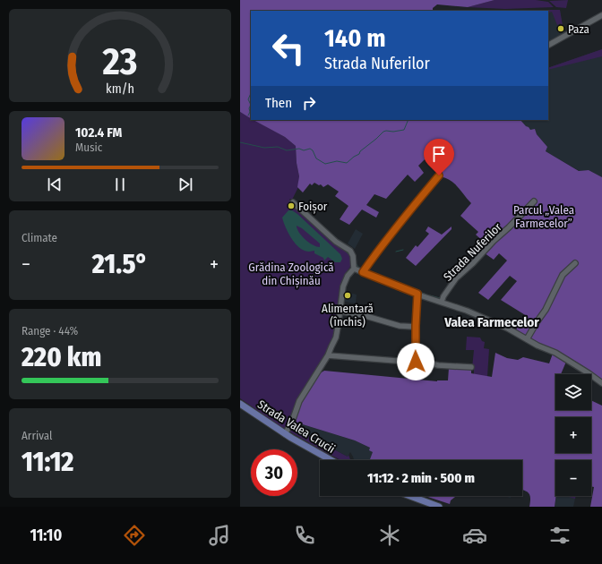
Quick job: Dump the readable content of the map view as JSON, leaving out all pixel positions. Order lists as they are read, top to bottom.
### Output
{
  "streets": {
    "main road": ["Strada Valea Crucii"],
    "street": ["Strada Nuferilor"]
  },
  "districts": ["Valea Farmecelor"],
  "parks": ["Parcul „Valea Farmecelor”", "Grădina Zoologică din Chișinău"],
  "places": ["Paza", "Foișor", "Alimentară (închis)"],
  "page": {
    "turn": ["140 m", "Strada Nuferilor"],
    "then": "Then",
    "song": ["102.4 FM", "Music"],
    "tile": [
      "Climate",
      ["Range · 44%", "220 km"],
      ["Arrival", "11:12"]
    ],
    "heat": ["−", "21.5°", "+"],
    "map_buttons": ["+", "−"],
    "limit": "30",
    "trip": "11:12 · 2 min · 500 m",
    "tabs": "11:10",
    "gauge": ["23", "km/h"]
  }
}
